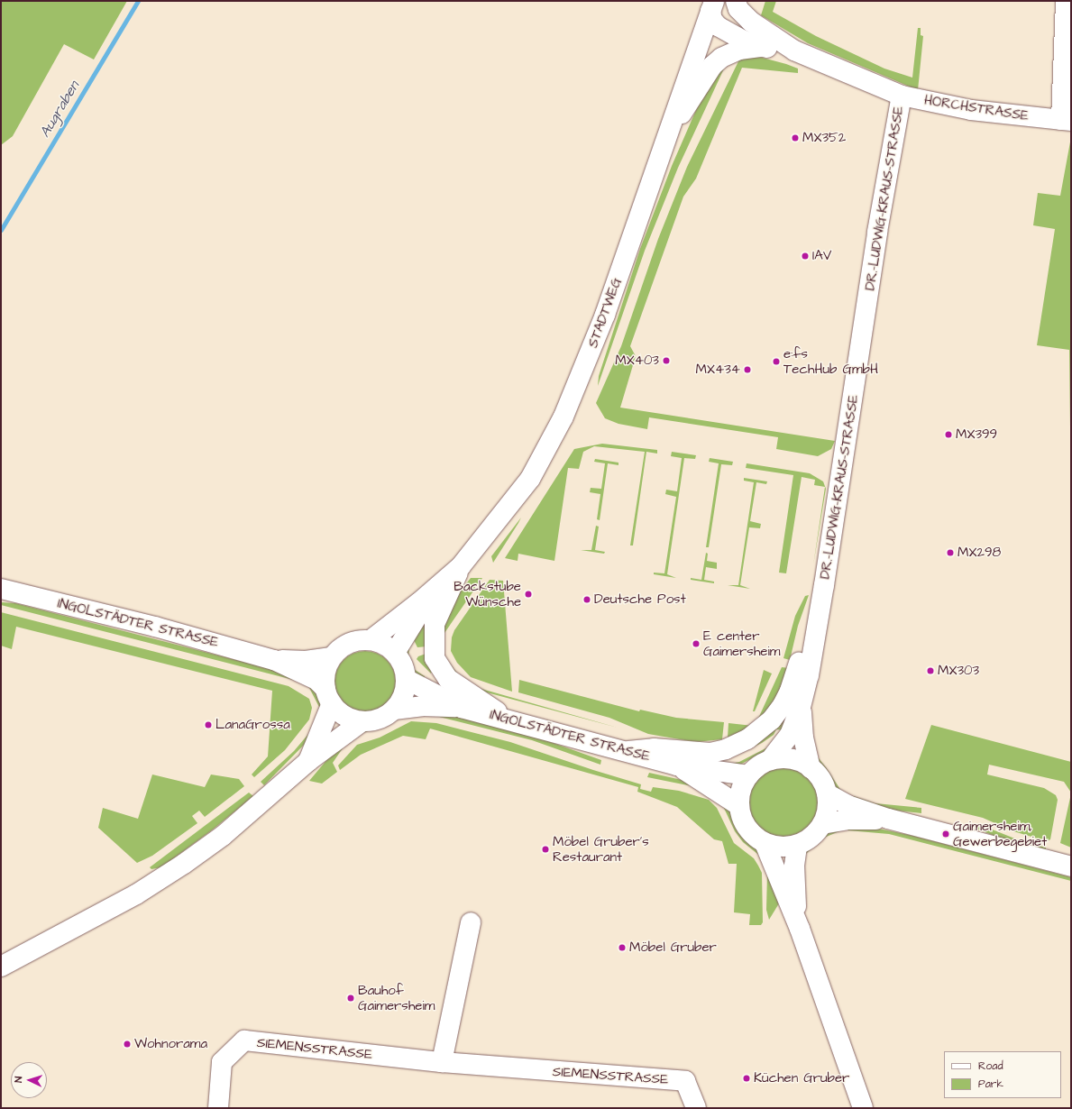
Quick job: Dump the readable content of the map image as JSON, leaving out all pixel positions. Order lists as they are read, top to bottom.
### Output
{
  "streets": {
    "street": [
      "HORCHSTRASSE",
      "DR.-LUDWIG-KRAUS-STRASSE",
      "STADTWEG",
      "INGOLSTÄDTER STRASSE",
      "SIEMENSSTRASSE"
    ]
  },
  "crossings": [
    ["HORCHSTRASSE", "DR.-LUDWIG-KRAUS-STRASSE"],
    ["HORCHSTRASSE", "STADTWEG"],
    ["DR.-LUDWIG-KRAUS-STRASSE", "INGOLSTÄDTER STRASSE"],
    ["STADTWEG", "INGOLSTÄDTER STRASSE"]
  ],
  "water": ["Augraben"],
  "places": [
    "MX352",
    "IAV",
    "MX403",
    "e:fs TechHub GmbH",
    "MX434",
    "MX399",
    "MX298",
    "Backstube Wünsche",
    "Deutsche Post",
    "E center Gaimersheim",
    "MX303",
    "LanaGrossa",
    "Gaimersheim, Gewerbegebiet",
    "Möbel Gruber's Restaurant",
    "Möbel Gruber",
    "Bauhof Gaimersheim",
    "Wohnorama",
    "Küchen Gruber"
  ],
  "legend": ["Road", "Park"],
  "north": "left"
}
